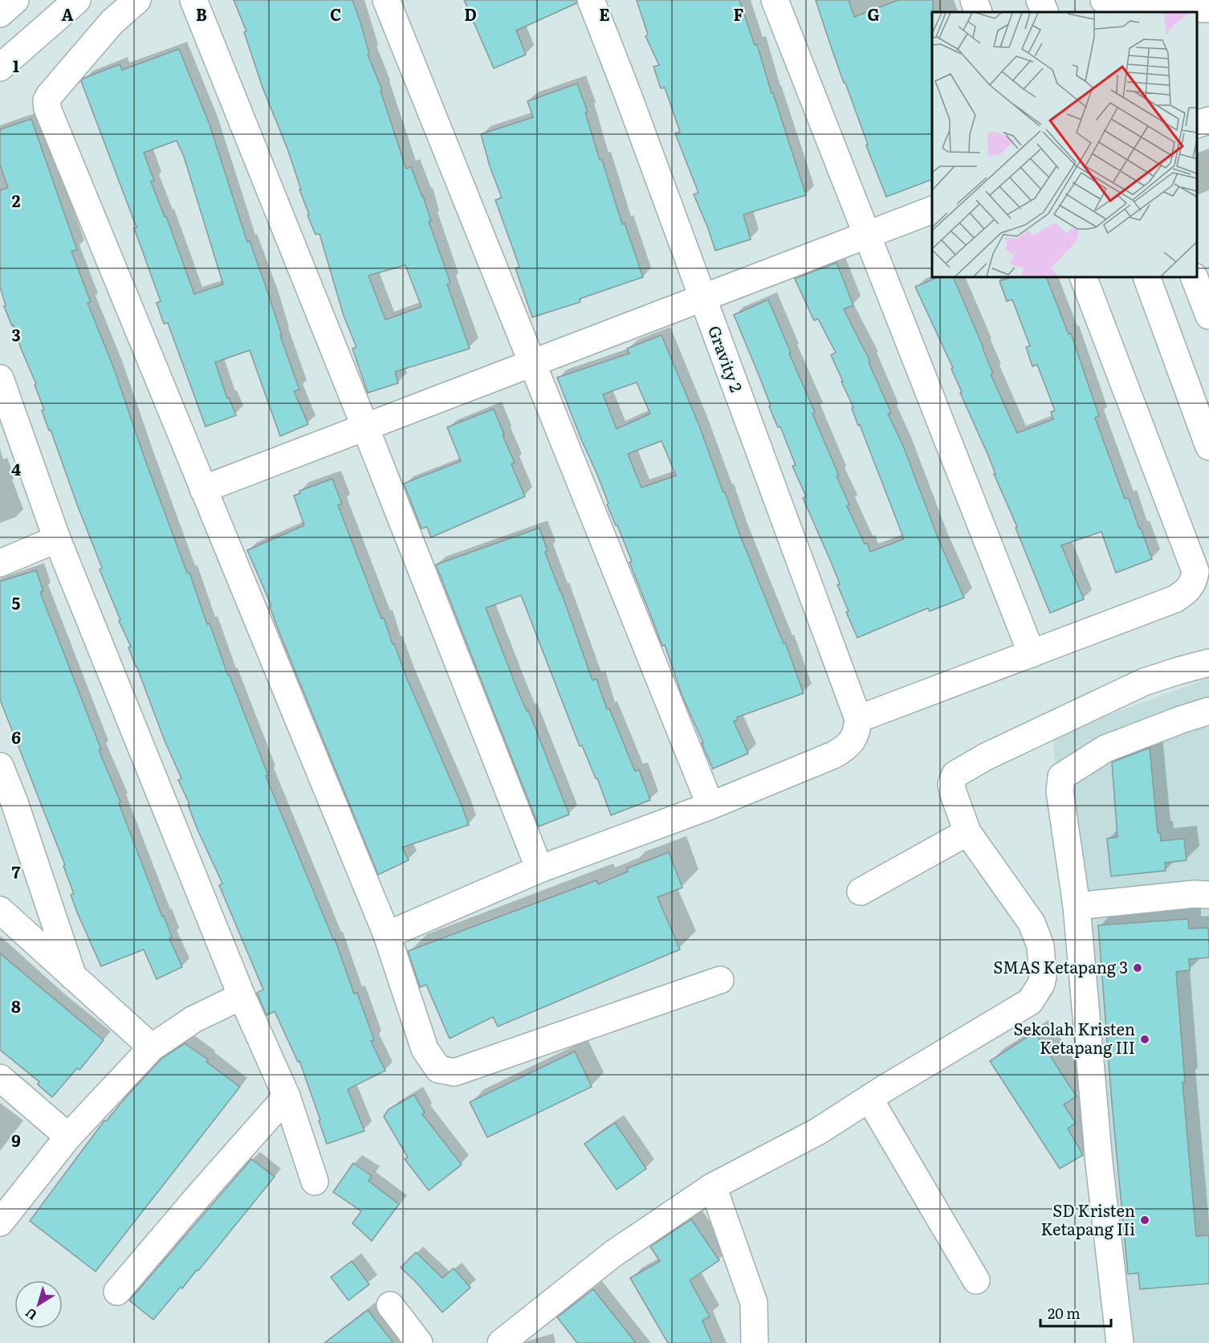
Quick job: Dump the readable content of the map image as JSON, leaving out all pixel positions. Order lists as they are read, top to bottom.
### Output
{
  "streets": {
    "street": ["Gravity 2"]
  },
  "places": ["SMAS Ketapang 3", "Sekolah Kristen Ketapang III", "SD Kristen Ketapang IIi"],
  "scale_bar": "20 m",
  "north": "bottom left",
  "grid": {
    "columns": [
      "A",
      "B",
      "C",
      "D",
      "E",
      "F",
      "G"
    ],
    "rows": [
      "1",
      "2",
      "3",
      "4",
      "5",
      "6",
      "7",
      "8",
      "9"
    ]
  }
}
